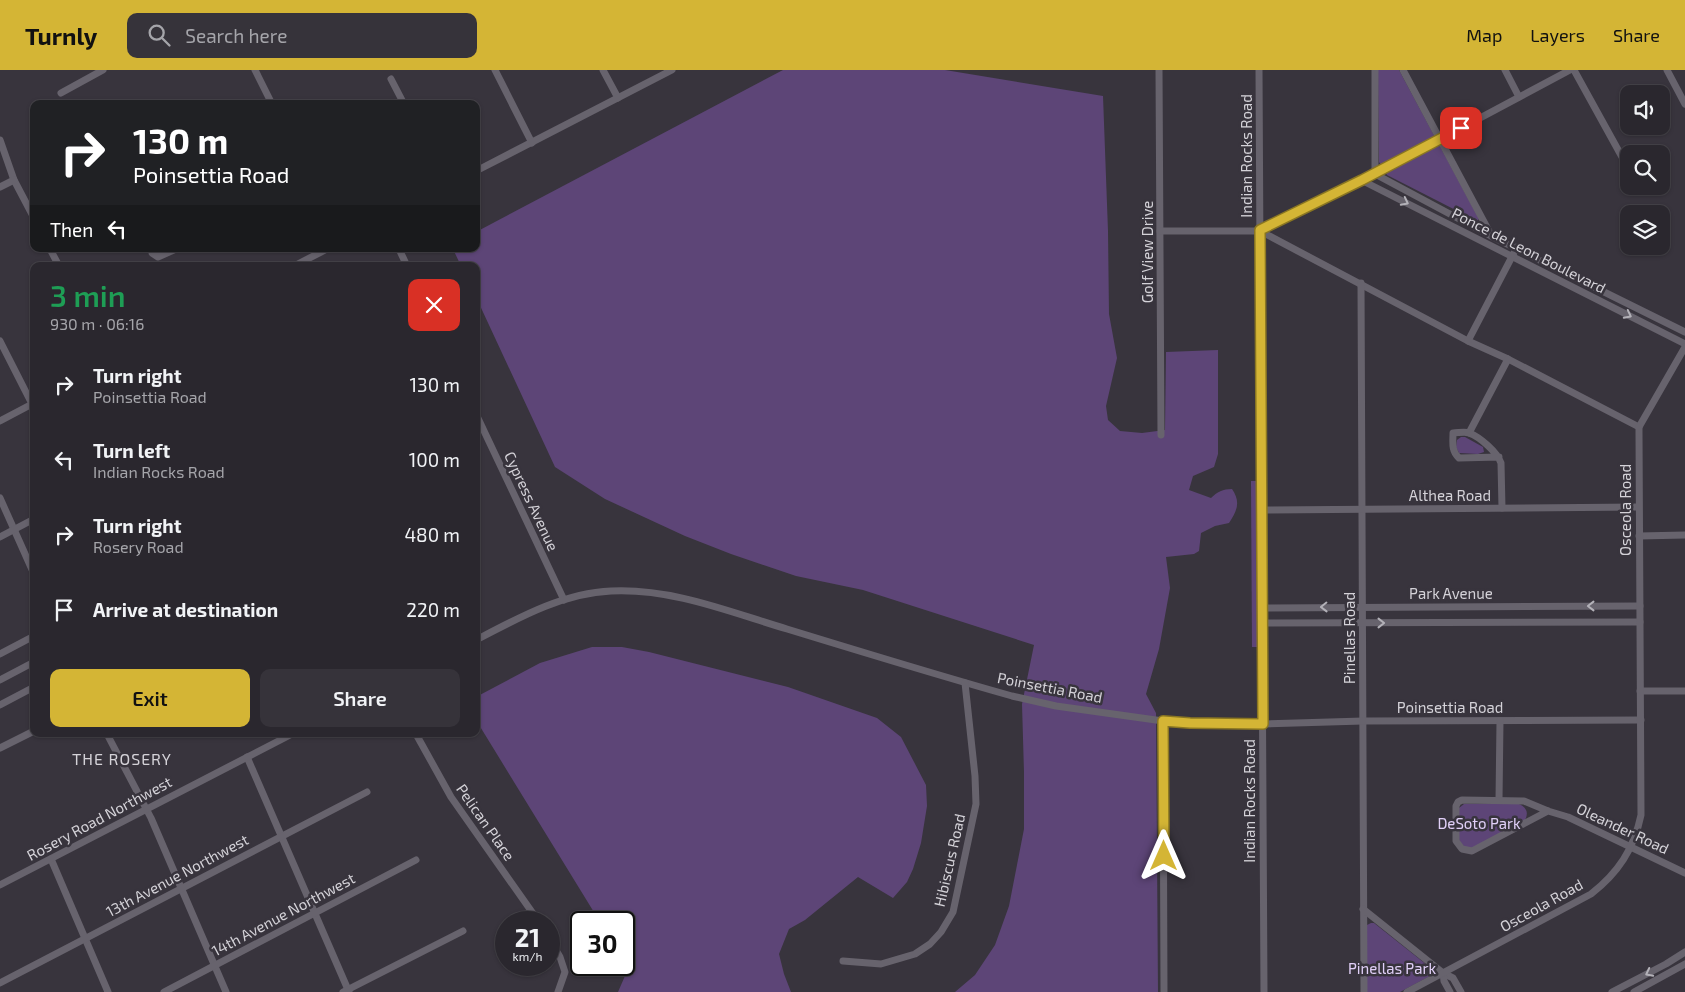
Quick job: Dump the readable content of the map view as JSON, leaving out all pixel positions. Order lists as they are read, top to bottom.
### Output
{
  "streets": {
    "street": [
      "Indian Rocks Road",
      "Ponce de Leon Boulevard",
      "Golf View Drive",
      "Althea Road",
      "Cypress Avenue",
      "Osceola Road",
      "Park Avenue",
      "Pinellas Road",
      "Poinsettia Road",
      "Rosery Road Northwest",
      "Pelican Place",
      "Oleander Road",
      "Hibiscus Road",
      "13th Avenue Northwest",
      "14th Avenue Northwest"
    ]
  },
  "crossings": [
    ["Indian Rocks Road", "Althea Road"],
    ["Indian Rocks Road", "Park Avenue"],
    ["Indian Rocks Road", "Poinsettia Road"],
    ["Althea Road", "Osceola Road"],
    ["Althea Road", "Pinellas Road"],
    ["Cypress Avenue", "Poinsettia Road"],
    ["Osceola Road", "Park Avenue"],
    ["Osceola Road", "Poinsettia Road"],
    ["Osceola Road", "Oleander Road"],
    ["Park Avenue", "Pinellas Road"],
    ["Pinellas Road", "Poinsettia Road"],
    ["Poinsettia Road", "Hibiscus Road"]
  ],
  "districts": ["THE ROSERY"],
  "parks": ["DeSoto Park", "Pinellas Park"],
  "page": {
    "header": "Turnly",
    "search": "Search here",
    "nav": ["Map", "Layers", "Share"],
    "turn": ["130 m", "Poinsettia Road"],
    "then": "Then",
    "heading": ["3 min", "930 m · 06:16"],
    "list": [
      {
        "name": "Turn right",
        "note": "Poinsettia Road",
        "value": "130 m"
      },
      {
        "name": "Turn left",
        "note": "Indian Rocks Road",
        "value": "100 m"
      },
      {
        "name": "Turn right",
        "note": "Rosery Road",
        "value": "480 m"
      },
      {
        "name": "Arrive at destination",
        "value": "220 m"
      }
    ],
    "buttons": ["Exit", "Share"],
    "speed": "21 km/h",
    "limit": "30"
  }
}
